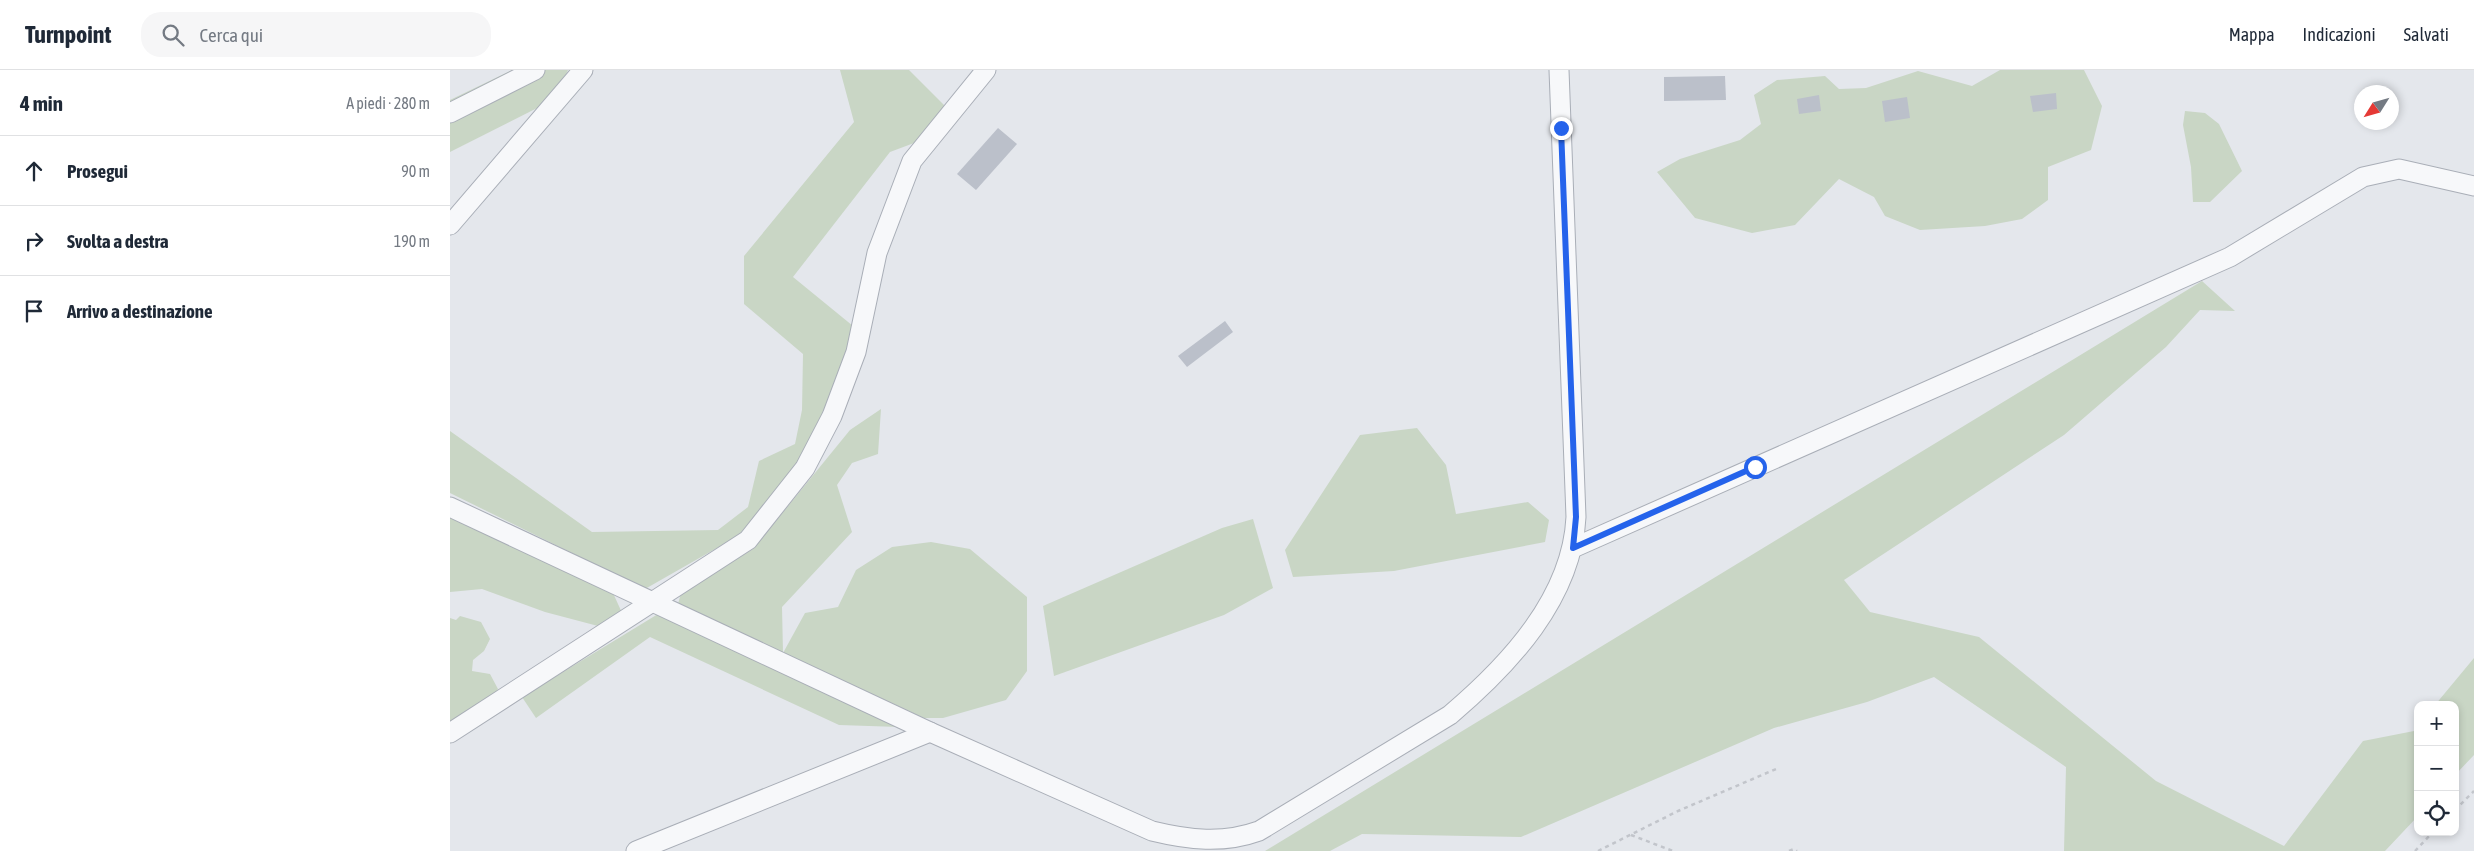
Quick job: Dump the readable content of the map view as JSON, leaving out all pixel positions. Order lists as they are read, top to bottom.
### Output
{
  "north": "bottom left",
  "page": {
    "header": "Turnpoint",
    "search": "Cerca qui",
    "nav": ["Mappa", "Indicazioni", "Salvati"],
    "heading": ["4 min", "A piedi · 280 m"],
    "list": [
      ["Prosegui", "90 m"],
      ["Svolta a destra", "190 m"],
      "Arrivo a destinazione"
    ],
    "map_buttons": ["+", "−"]
  }
}
